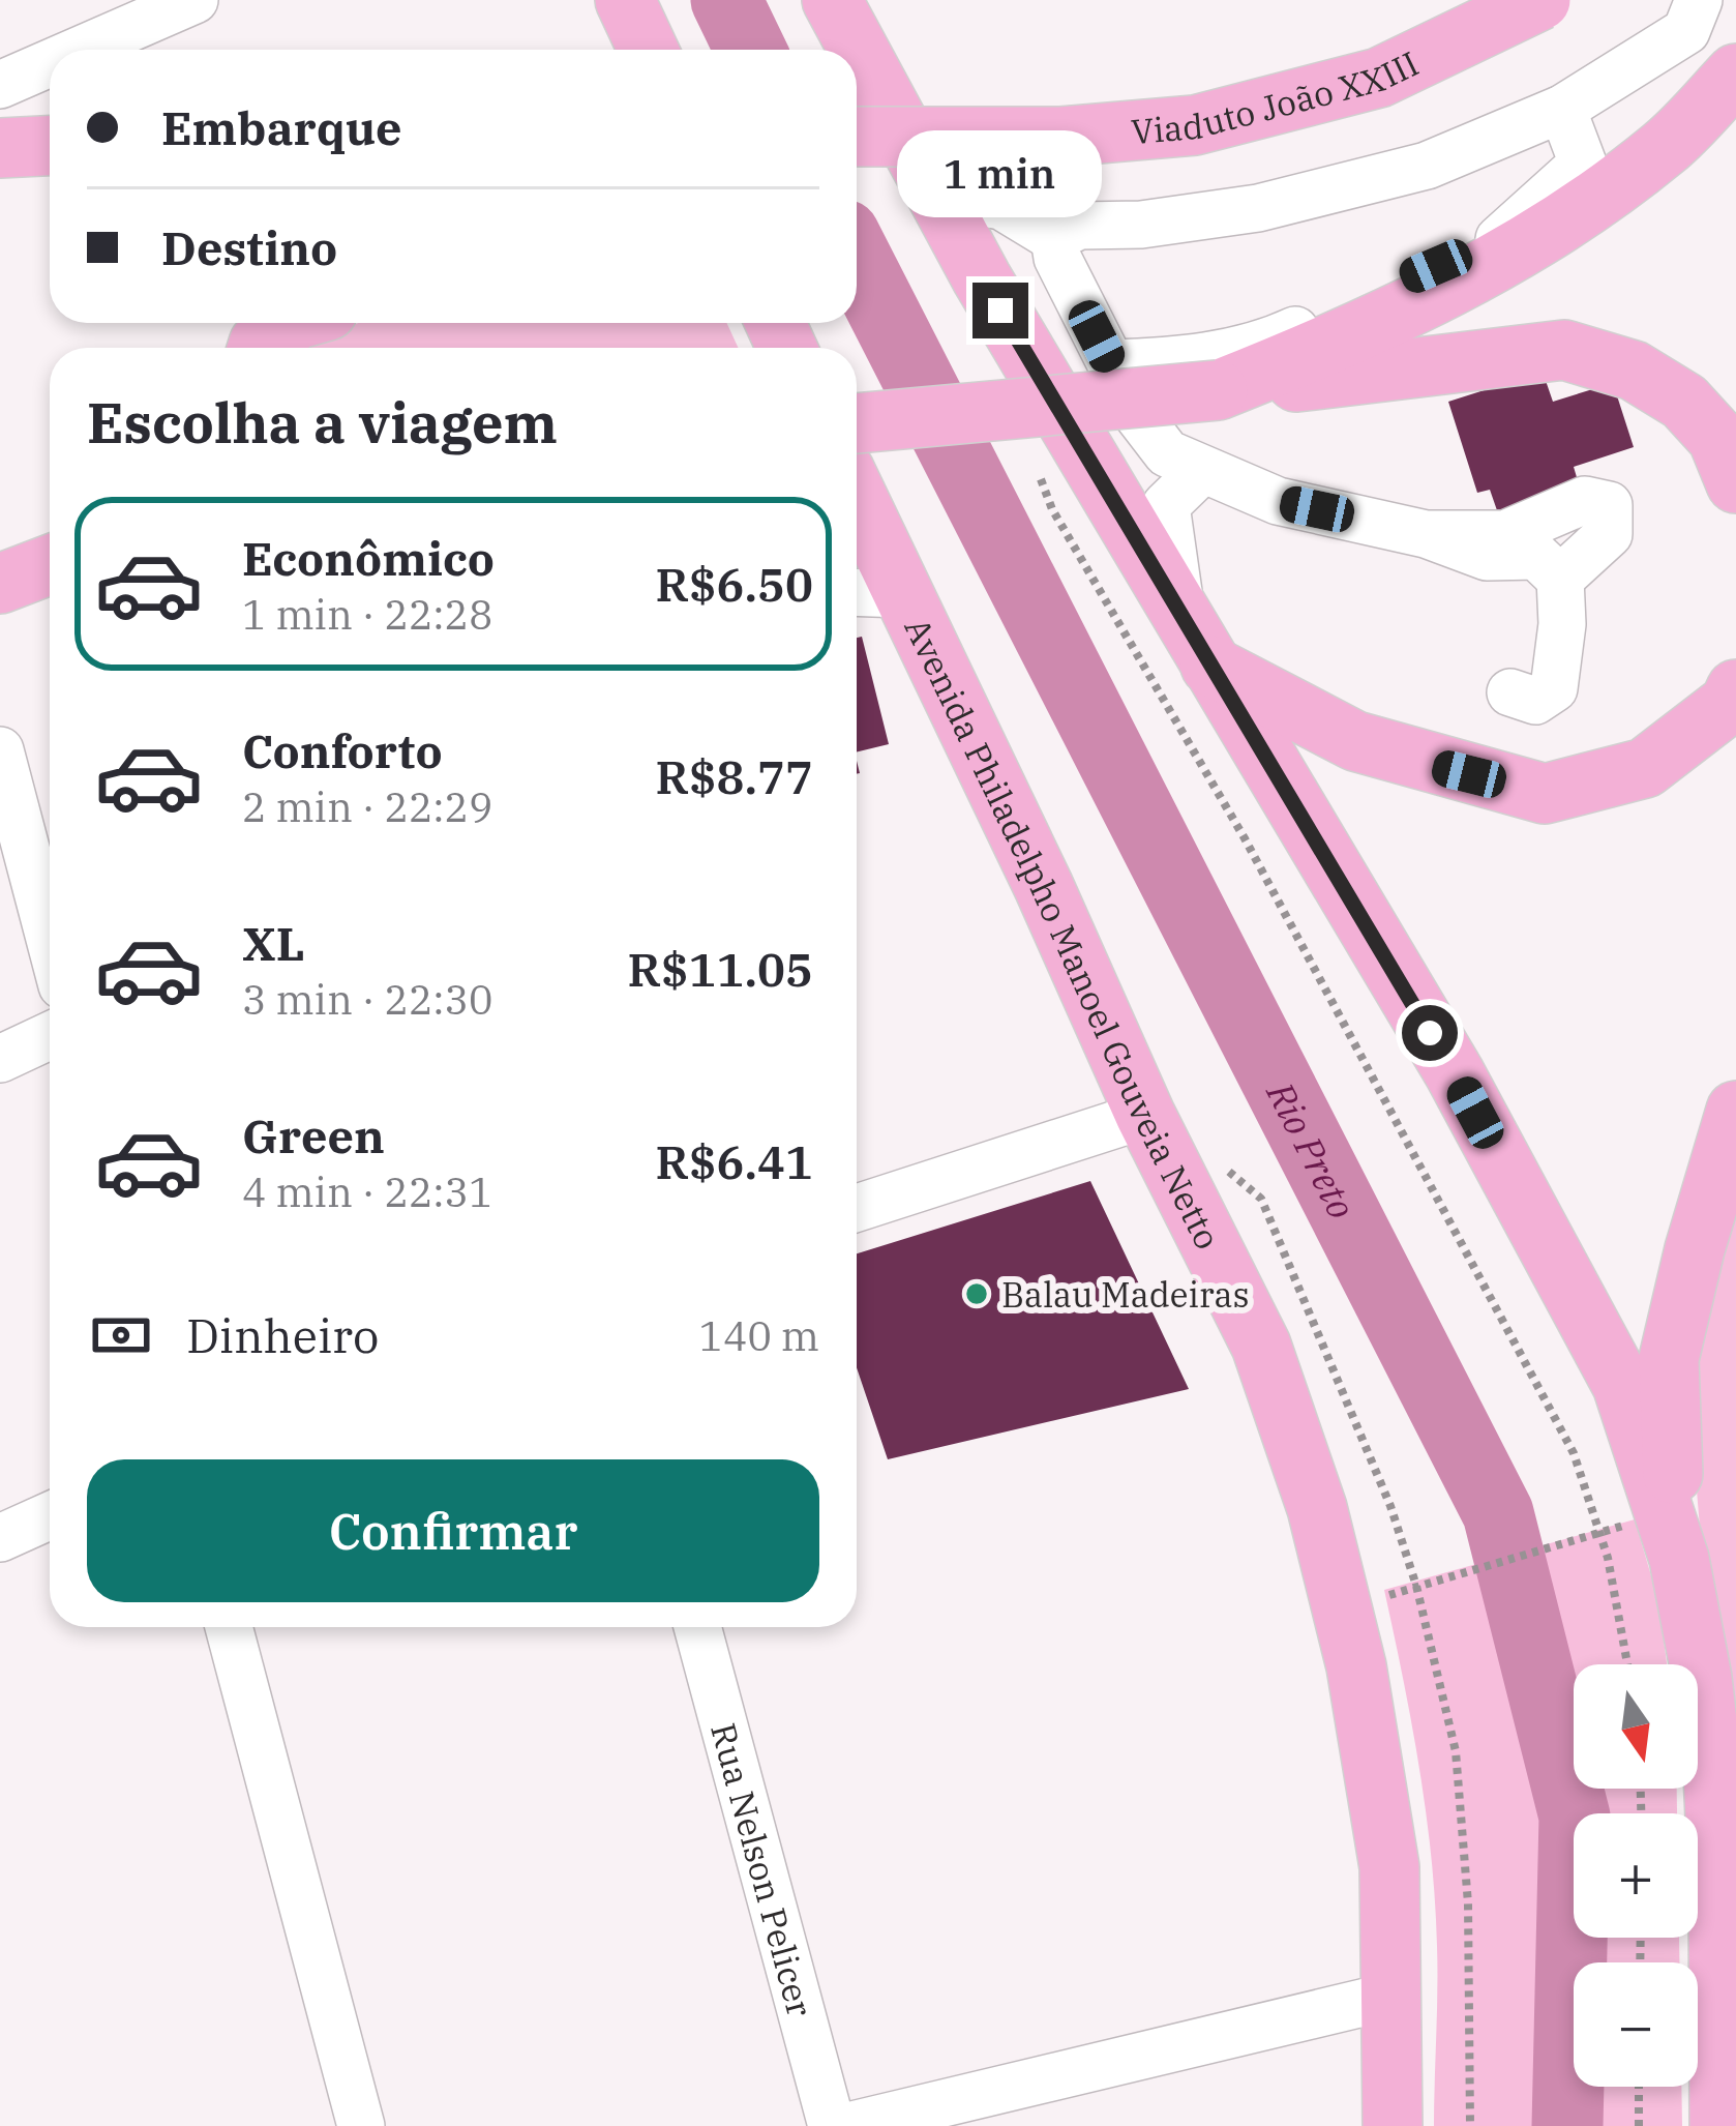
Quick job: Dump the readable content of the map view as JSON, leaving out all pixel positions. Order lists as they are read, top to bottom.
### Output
{
  "streets": {
    "main road": ["Viaduto João XXIII", "Avenida Philadelpho Manoel Gouveia Netto"],
    "street": ["Rua Nelson Pelicer"]
  },
  "water": ["Rio Preto"],
  "places": ["Balau Madeiras"],
  "north": "bottom",
  "page": {
    "banner": ["Embarque", "Destino"],
    "bubble": "1 min",
    "heading": "Escolha a viagem",
    "list": [
      {
        "name": "Econômico",
        "note": "1 min · 22:28",
        "value": "R$6.50"
      },
      {
        "name": "Conforto",
        "note": "2 min · 22:29",
        "value": "R$8.77"
      },
      {
        "name": "XL",
        "note": "3 min · 22:30",
        "value": "R$11.05"
      },
      {
        "name": "Green",
        "note": "4 min · 22:31",
        "value": "R$6.41"
      }
    ],
    "pay": ["Dinheiro", "140 m"],
    "buttons": "Confirmar",
    "map_buttons": ["+", "−"]
  }
}
